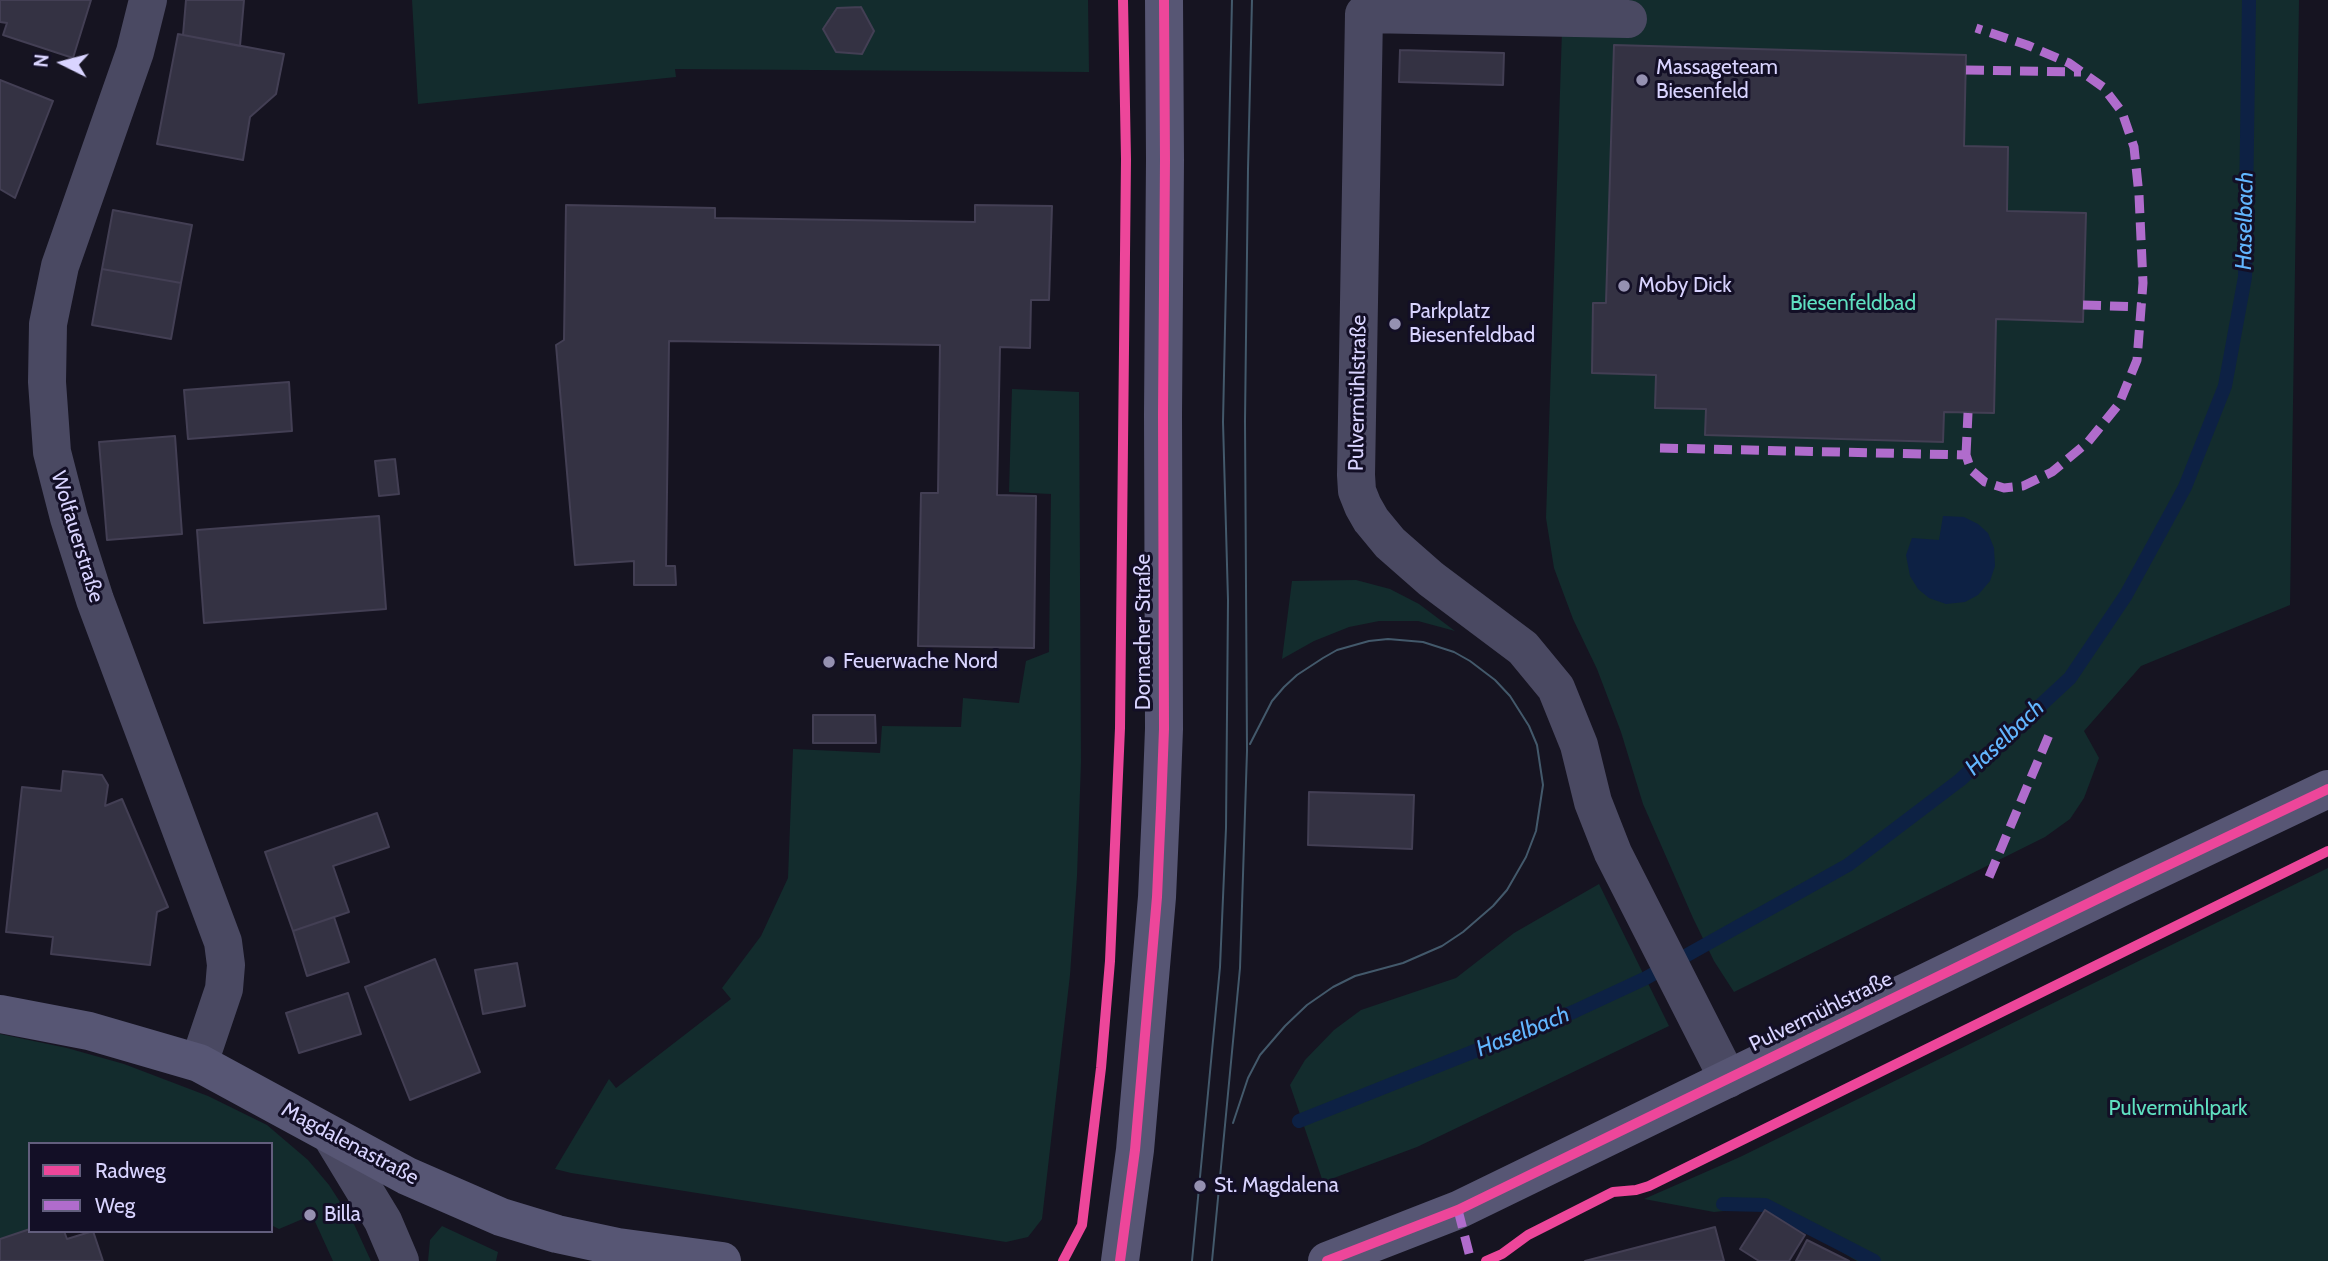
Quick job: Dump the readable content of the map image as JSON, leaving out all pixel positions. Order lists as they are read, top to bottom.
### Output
{
  "streets": {
    "street": [
      "Pulvermühlstraße",
      "Wolfauerstraße",
      "Dornacher Straße",
      "Magdalenastraße"
    ]
  },
  "crossings": [
    ["Wolfauerstraße", "Magdalenastraße"]
  ],
  "water": ["Haselbach"],
  "parks": ["Biesenfeldbad", "Pulvermühlpark"],
  "places": [
    "Massageteam Biesenfeld",
    "Moby Dick",
    "Parkplatz Biesenfeldbad",
    "Feuerwache Nord",
    "St. Magdalena",
    "Billa"
  ],
  "legend": ["Radweg", "Weg"],
  "north": "left"
}
